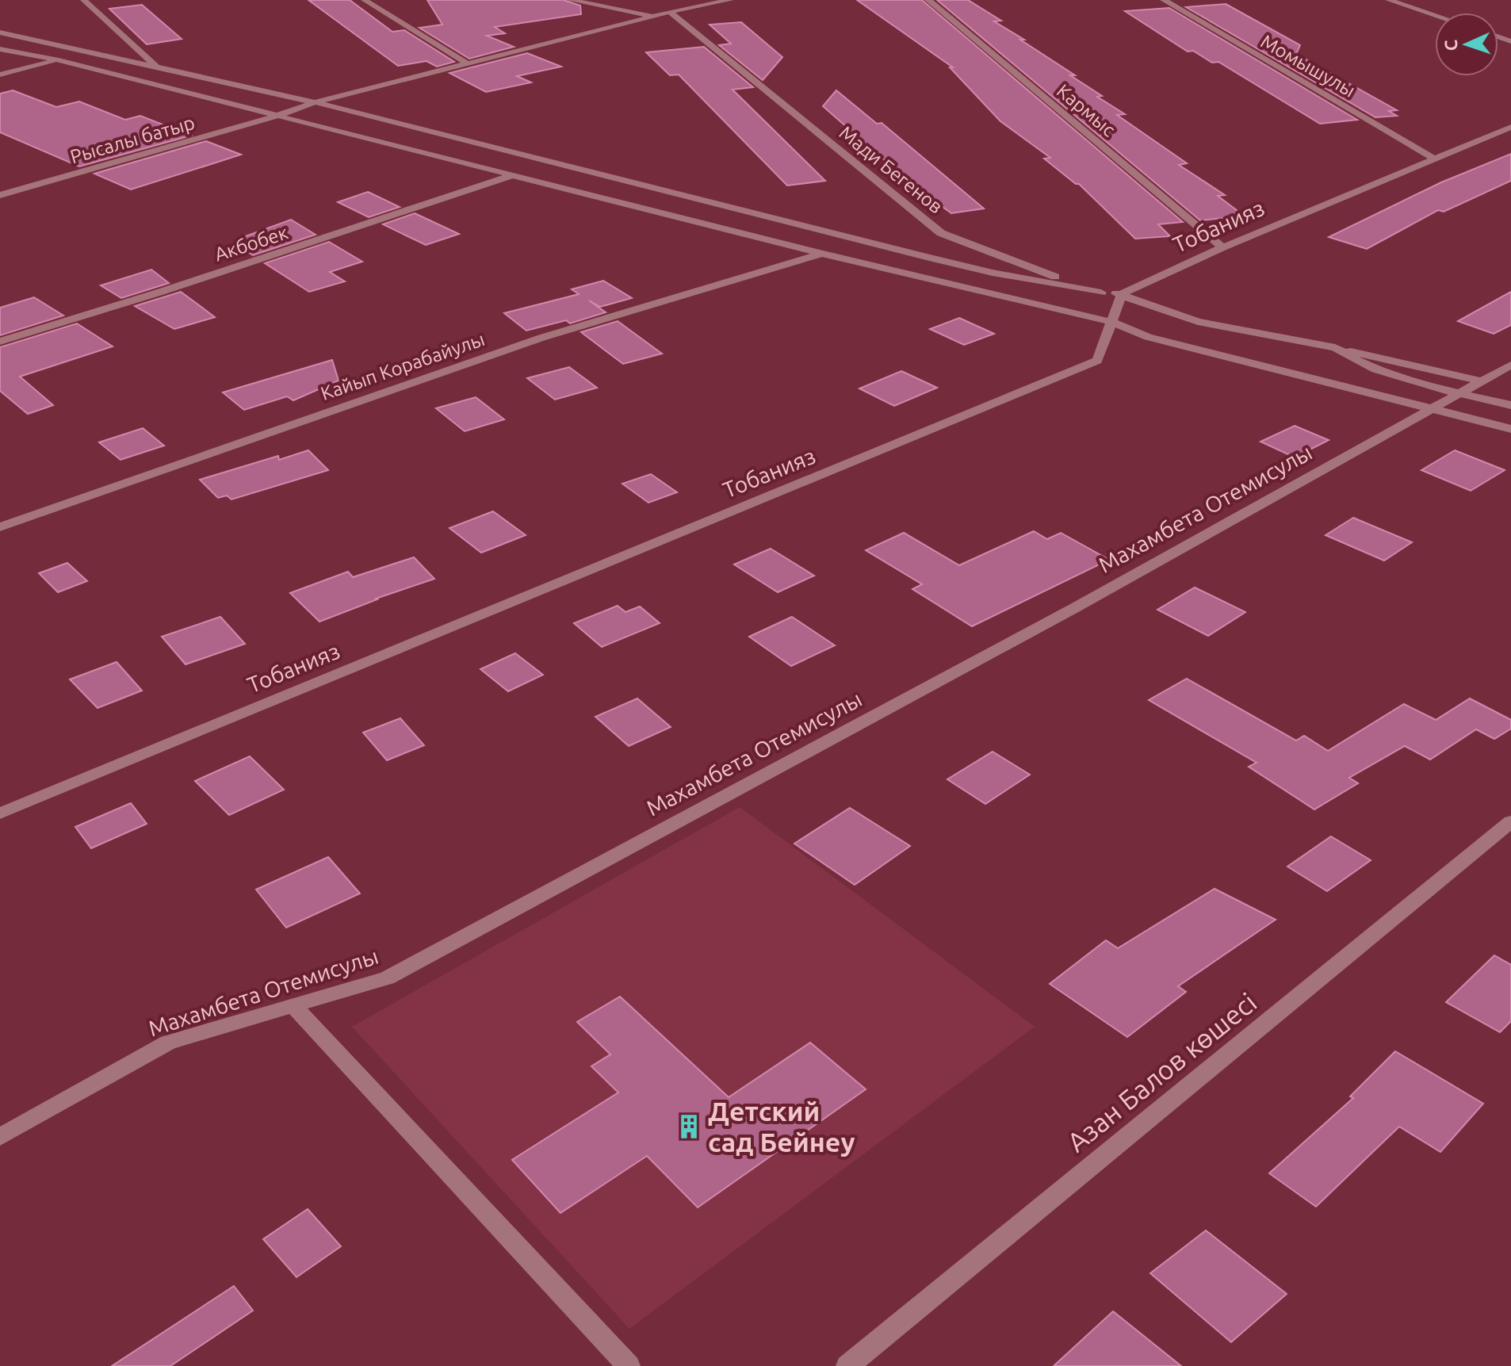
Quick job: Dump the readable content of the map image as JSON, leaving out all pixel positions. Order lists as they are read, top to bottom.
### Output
{
  "streets": {
    "street": [
      "Момышулы",
      "Кармыс",
      "Рысалы батыр",
      "Мади Бегенов",
      "Тобанияз",
      "Акбобек",
      "Кайып Корабайулы",
      "Махамбета Отемисулы",
      "Азан Балов көшесі"
    ]
  },
  "crossings": [
    ["Момышулы", "Тобанияз"],
    ["Кармыс", "Тобанияз"],
    ["Рысалы батыр", "Мади Бегенов"],
    ["Мади Бегенов", "Тобанияз"]
  ],
  "places": {
    "building": ["Детский сад Бейнеу"]
  },
  "north": "left"
}
